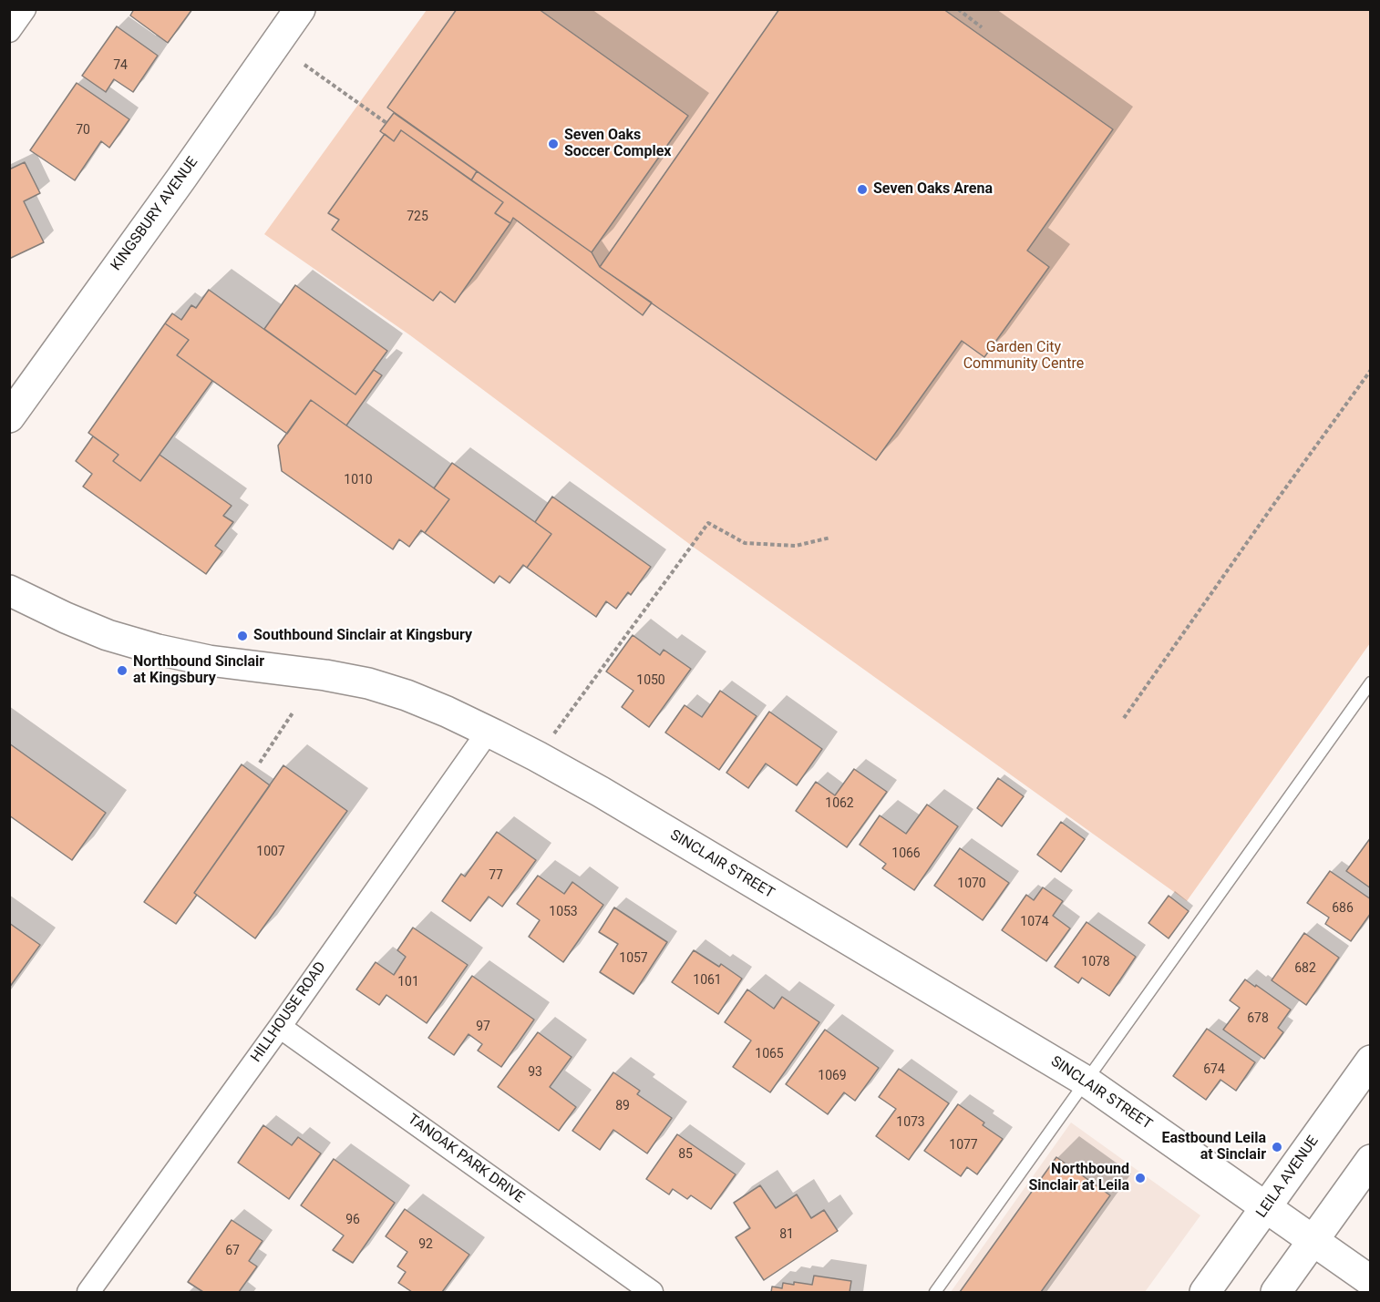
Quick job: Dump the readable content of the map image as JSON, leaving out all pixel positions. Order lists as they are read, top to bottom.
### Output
{
  "streets": {
    "street": [
      "KINGSBURY AVENUE",
      "SINCLAIR STREET",
      "HILLHOUSE ROAD",
      "TANOAK PARK DRIVE",
      "LEILA AVENUE"
    ]
  },
  "crossings": [
    ["SINCLAIR STREET", "HILLHOUSE ROAD"],
    ["SINCLAIR STREET", "LEILA AVENUE"],
    ["HILLHOUSE ROAD", "TANOAK PARK DRIVE"]
  ],
  "parks": ["Garden City Community Centre"],
  "places": [
    "Seven Oaks Soccer Complex",
    "Seven Oaks Arena",
    "Southbound Sinclair at Kingsbury",
    "Northbound Sinclair at Kingsbury",
    "Eastbound Leila at Sinclair",
    "Northbound Sinclair at Leila"
  ],
  "house_numbers": [
    "74",
    "70",
    "725",
    "1010",
    "1050",
    "1062",
    "1007",
    "1066",
    "77",
    "1070",
    "686",
    "1053",
    "1074",
    "1057",
    "1078",
    "682",
    "1061",
    "101",
    "678",
    "97",
    "1065",
    "674",
    "93",
    "1069",
    "89",
    "1073",
    "1077",
    "85",
    "96",
    "81",
    "92",
    "67"
  ]
}
